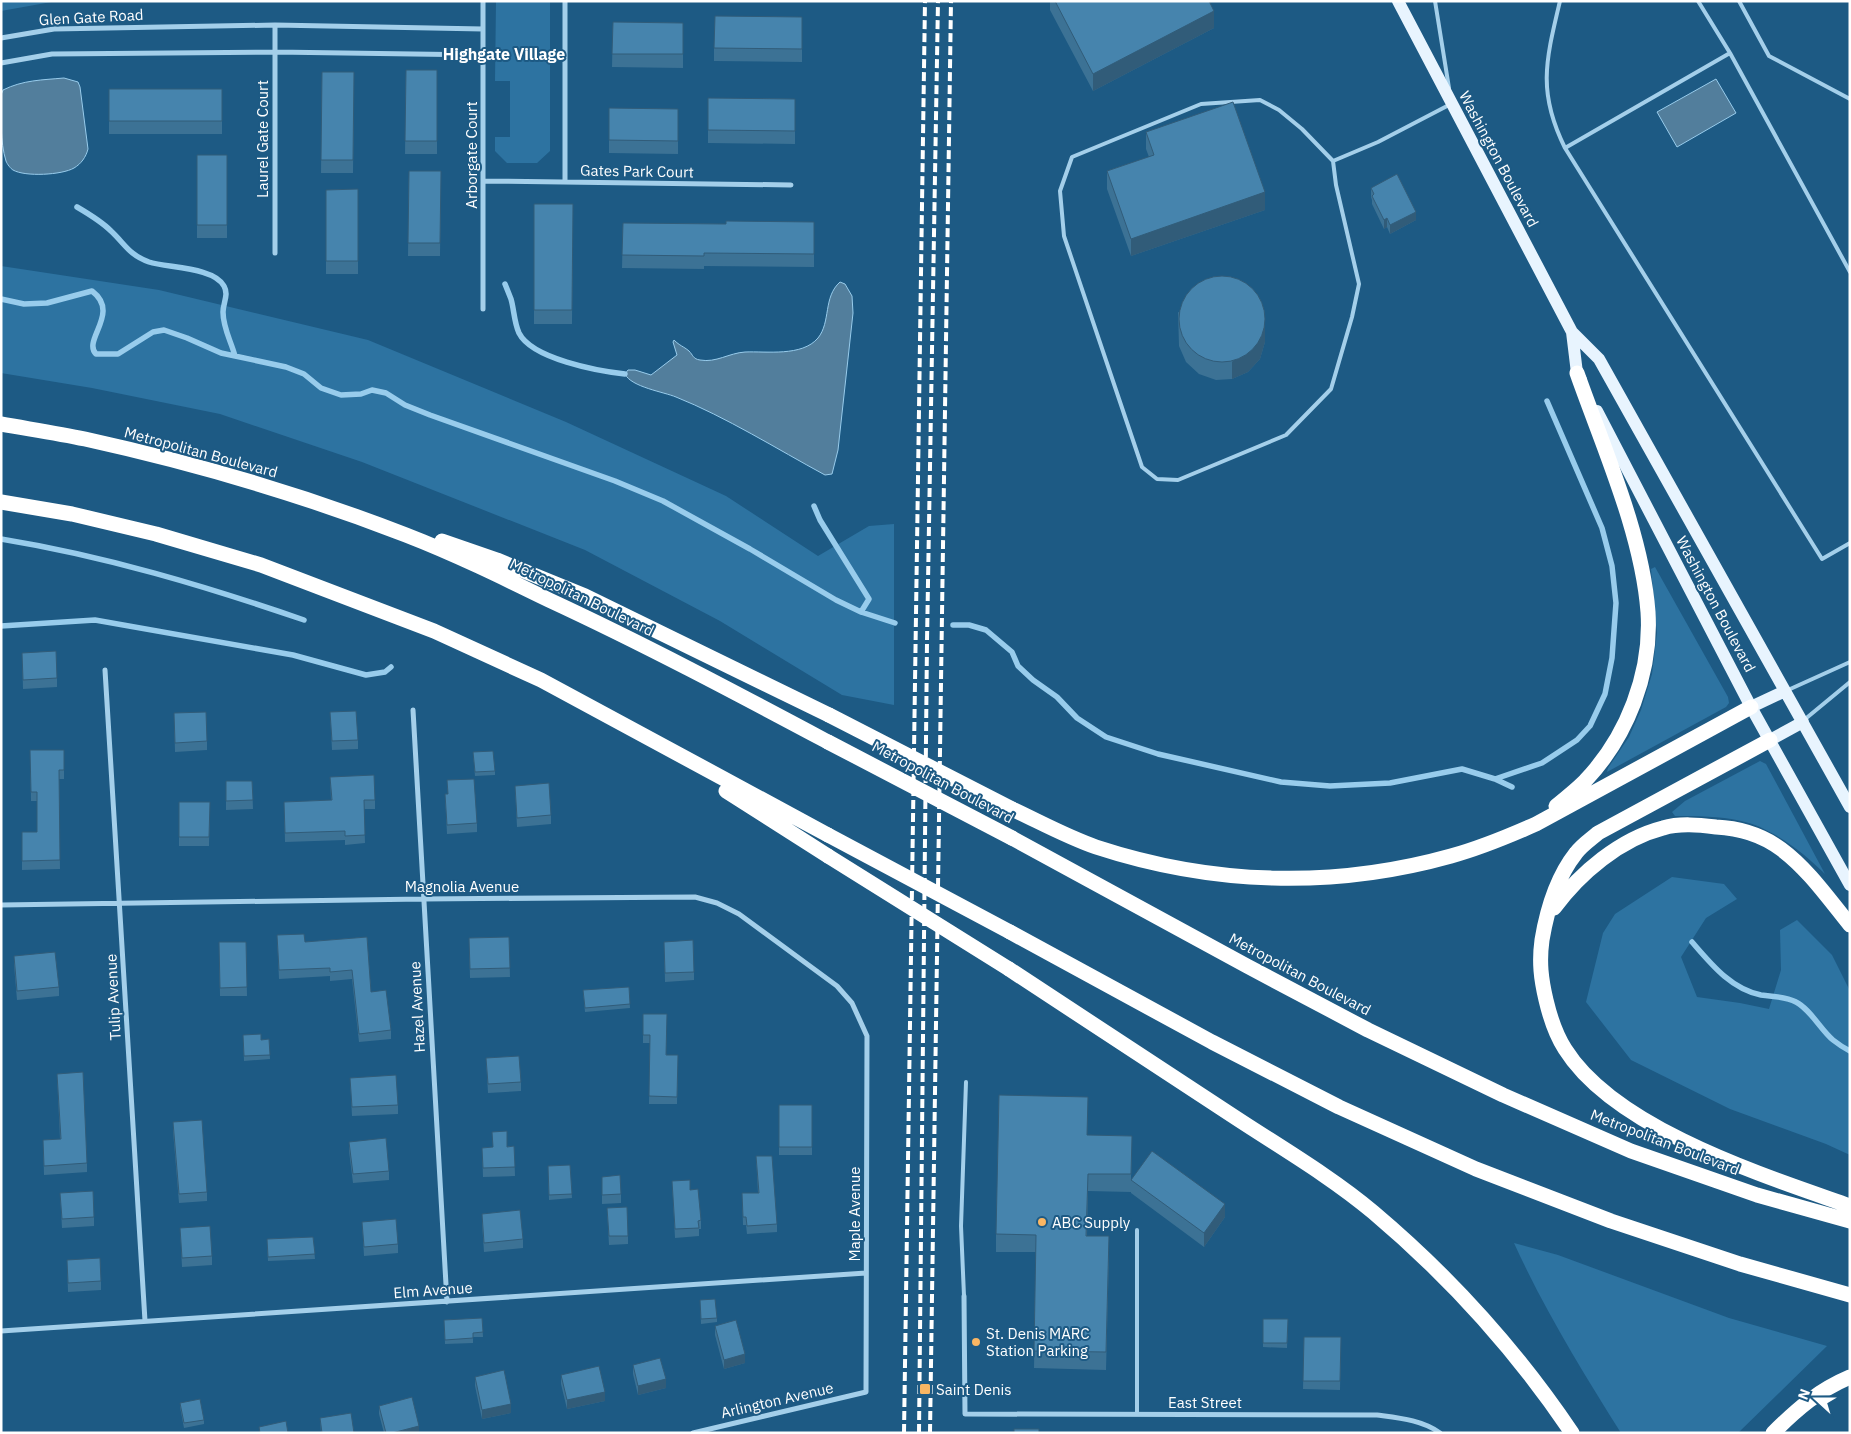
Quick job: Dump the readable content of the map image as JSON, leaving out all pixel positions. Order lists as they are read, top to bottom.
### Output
{
  "streets": {
    "highway": ["Metropolitan Boulevard"],
    "main road": ["Washington Boulevard"],
    "street": [
      "Glen Gate Road",
      "Laurel Gate Court",
      "Arborgate Court",
      "Gates Park Court",
      "Magnolia Avenue",
      "Tulip Avenue",
      "Hazel Avenue",
      "Maple Avenue",
      "Elm Avenue",
      "Arlington Avenue",
      "East Street"
    ]
  },
  "crossings": [
    ["Glen Gate Road", "Laurel Gate Court"],
    ["Glen Gate Road", "Arborgate Court"],
    ["Arborgate Court", "Gates Park Court"],
    ["Magnolia Avenue", "Tulip Avenue"],
    ["Magnolia Avenue", "Hazel Avenue"],
    ["Magnolia Avenue", "Maple Avenue"],
    ["Tulip Avenue", "Elm Avenue"],
    ["Hazel Avenue", "Elm Avenue"],
    ["Maple Avenue", "Elm Avenue"],
    ["Maple Avenue", "Arlington Avenue"]
  ],
  "districts": ["Highgate Village"],
  "places": {
    "other": ["ABC Supply", "St. Denis MARC Station Parking"],
    "transit": ["Saint Denis"]
  },
  "north": "left"
}
